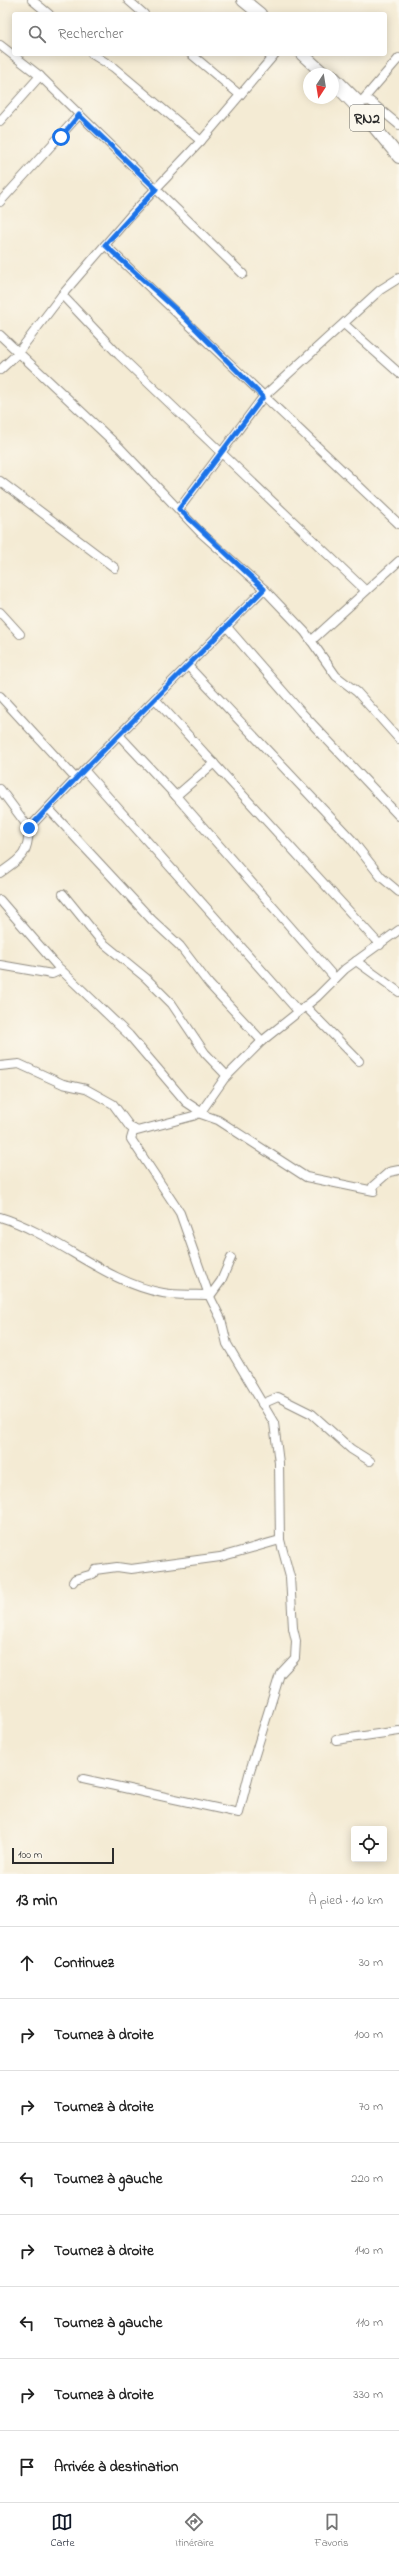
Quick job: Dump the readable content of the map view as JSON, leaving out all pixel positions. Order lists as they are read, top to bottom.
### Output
{
  "streets": {
    "highway": ["RN2"]
  },
  "scale_bar": "100 m",
  "north": "bottom",
  "page": {
    "search": "Rechercher",
    "scale": "100 m",
    "heading": ["13 min", "À pied · 1.0 km"],
    "list": [
      ["Continuez", "30 m"],
      ["Tournez à droite", "100 m"],
      ["Tournez à droite", "70 m"],
      ["Tournez à gauche", "220 m"],
      ["Tournez à droite", "140 m"],
      ["Tournez à gauche", "110 m"],
      ["Tournez à droite", "330 m"],
      "Arrivée à destination"
    ],
    "nav": ["Carte", "Itinéraire", "Favoris"]
  }
}
